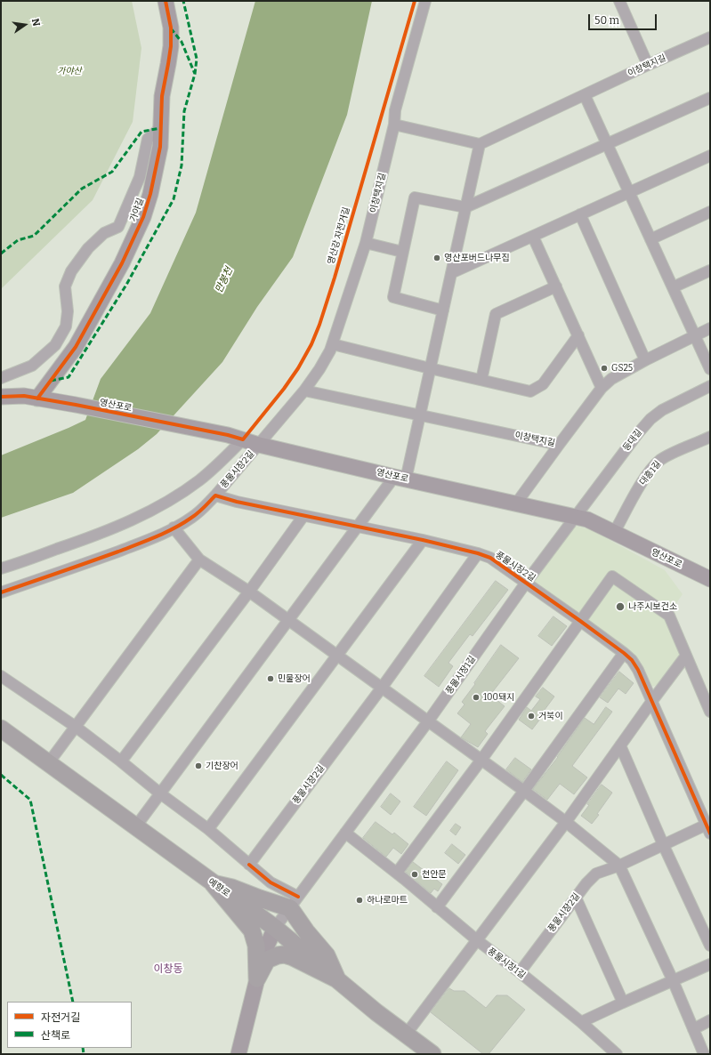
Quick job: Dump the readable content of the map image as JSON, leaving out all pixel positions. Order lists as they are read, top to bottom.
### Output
{
  "streets": {
    "main road": ["예향로"],
    "street": [
      "이창택지길",
      "가야길",
      "영산포로",
      "등대길",
      "풍물시장2길",
      "대흥1길",
      "풍물시장1길"
    ],
    "cycle path": ["영산강 자전거길"]
  },
  "crossings": [
    ["이창택지길", "영산포로"],
    ["이창택지길", "풍물시장2길"],
    ["가야길", "영산포로"],
    ["영산포로", "등대길"],
    ["영산포로", "풍물시장2길"],
    ["영산포로", "대흥1길"],
    ["영산포로", "풍물시장1길"],
    ["등대길", "풍물시장1길"],
    ["풍물시장2길", "풍물시장1길"],
    ["풍물시장1길", "예향로"]
  ],
  "districts": ["이창동"],
  "water": ["만봉천"],
  "parks": ["가야산"],
  "places": [
    "영산포버드나무집",
    "GS25",
    "나주시보건소",
    "민물장어",
    "100돼지",
    "거북이",
    "기찬장어",
    "천안문",
    "하나로마트"
  ],
  "legend": ["자전거길", "산책로"],
  "scale_bar": "50 m",
  "north": "right"
}
